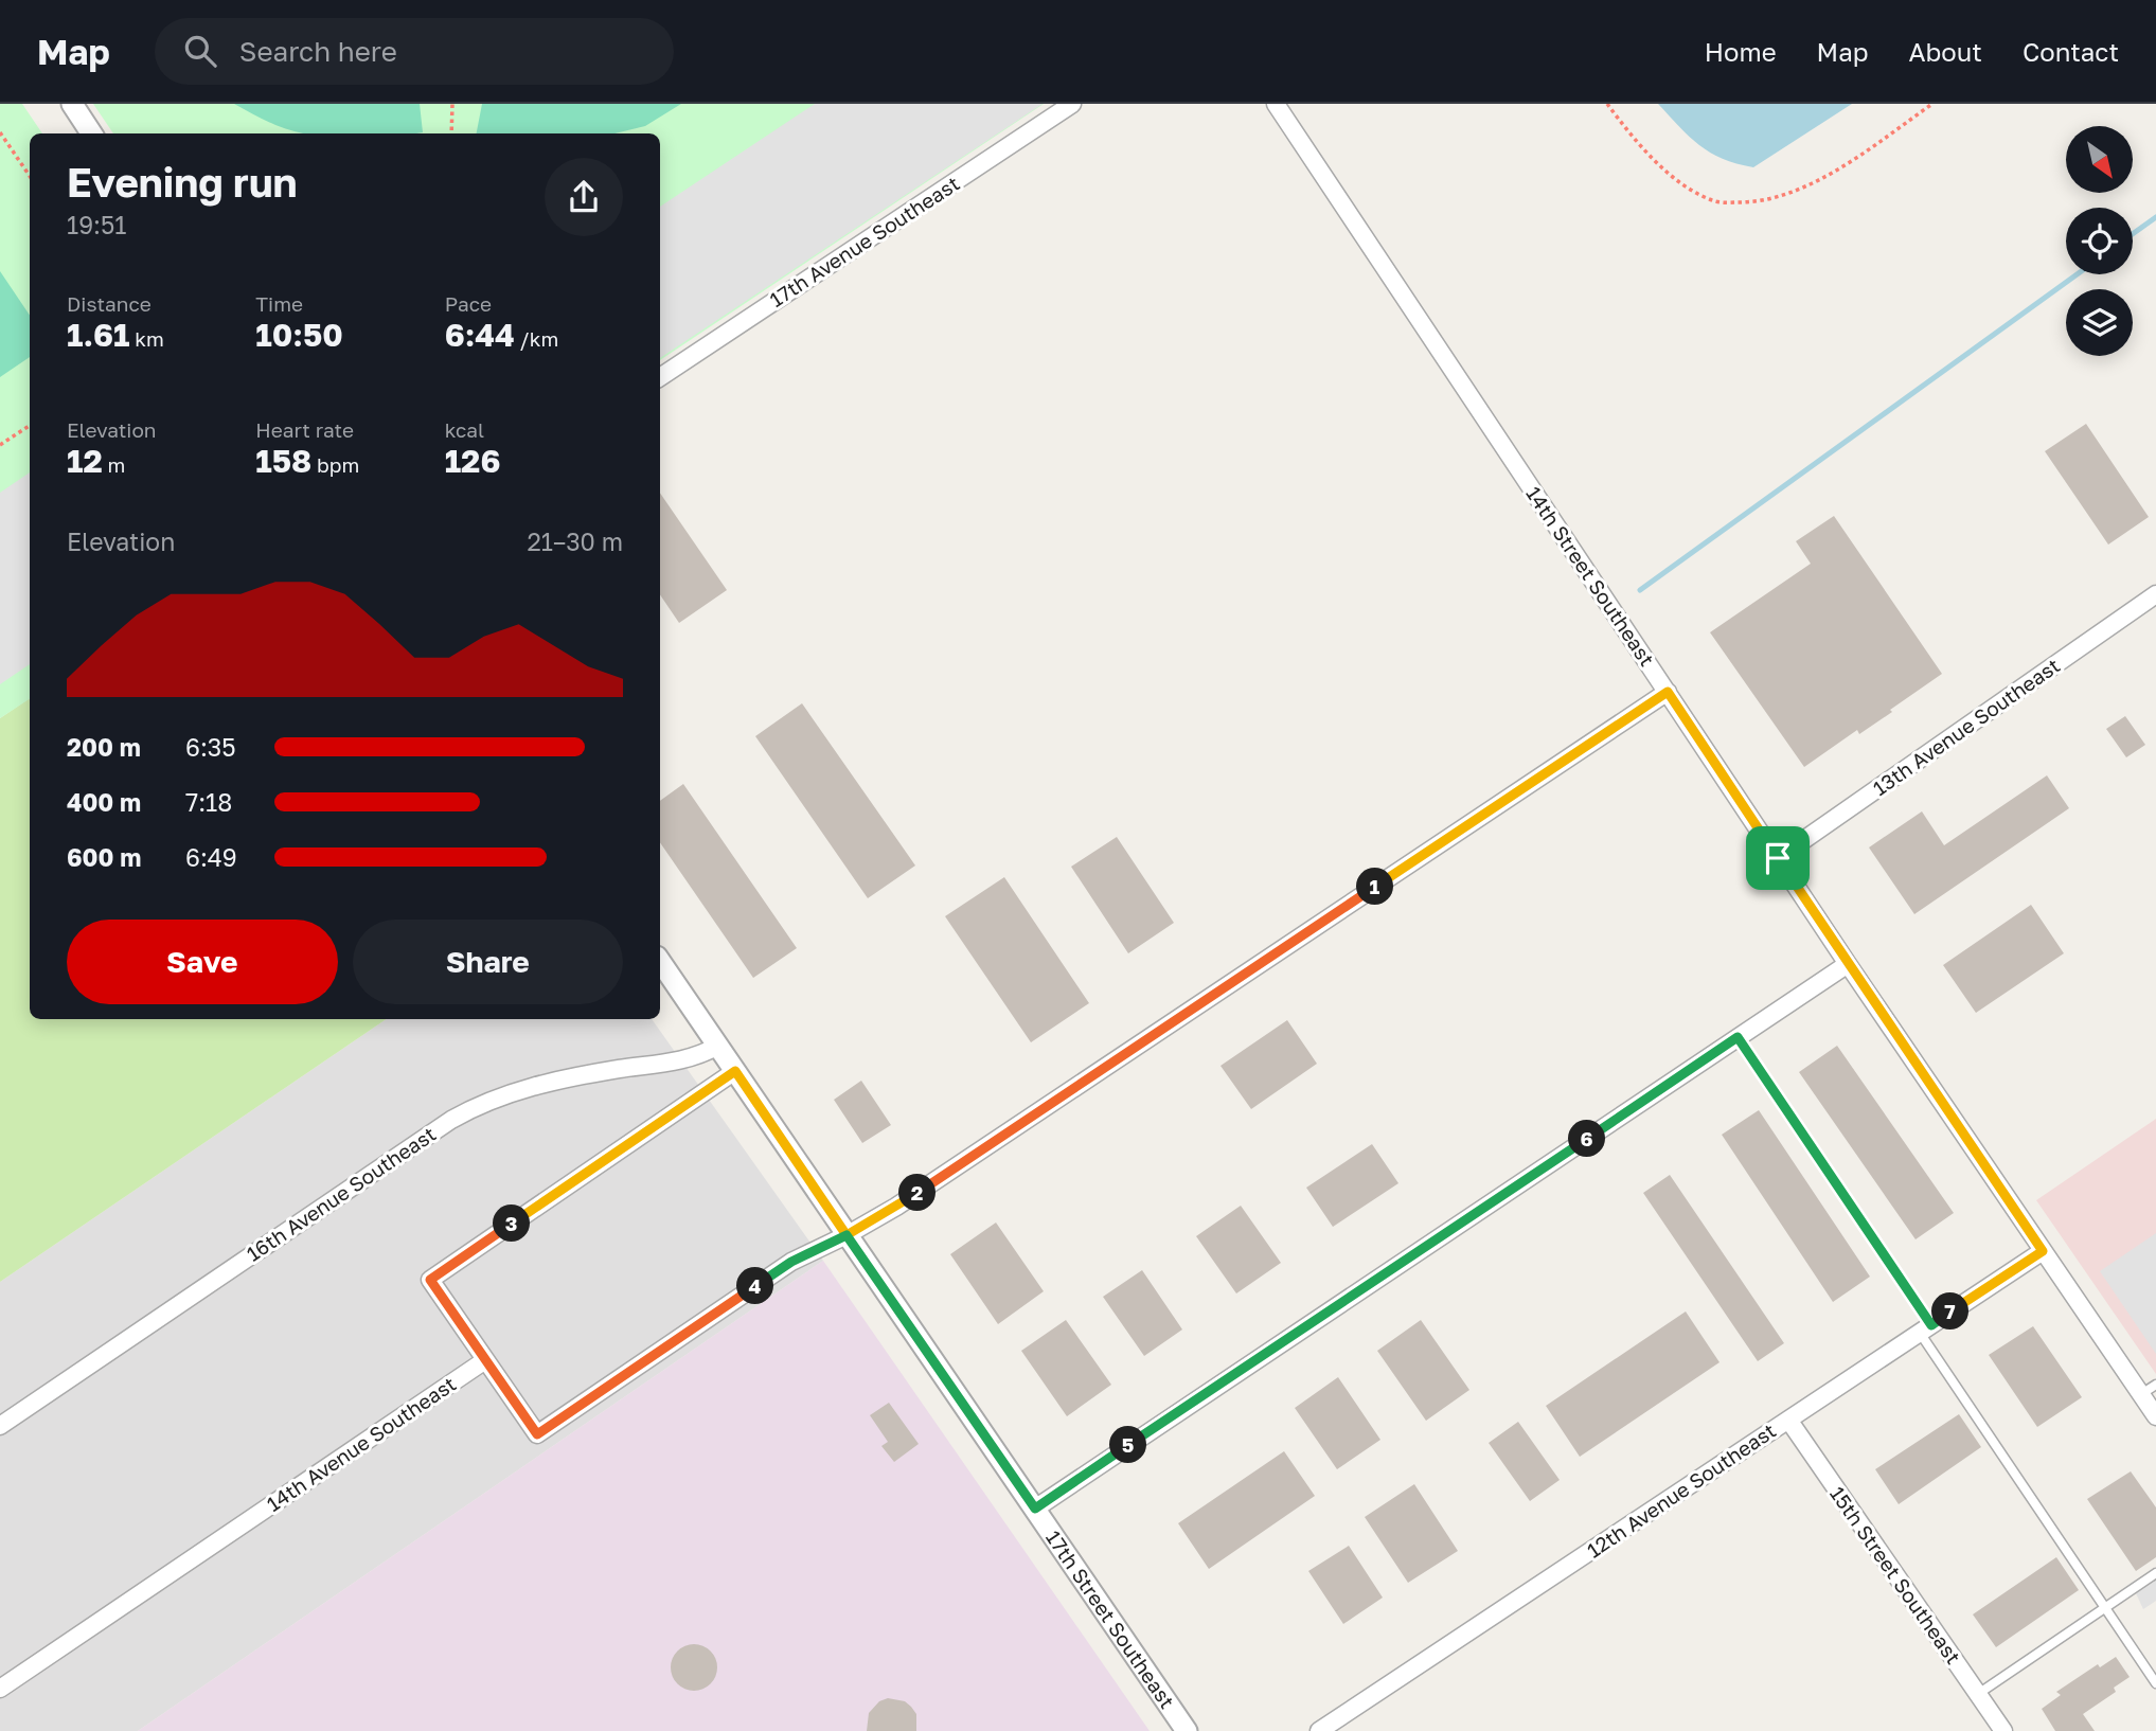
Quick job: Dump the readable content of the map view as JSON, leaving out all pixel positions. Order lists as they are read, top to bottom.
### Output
{
  "streets": {
    "street": [
      "17th Avenue Southeast",
      "14th Street Southeast",
      "13th Avenue Southeast",
      "16th Avenue Southeast",
      "14th Avenue Southeast",
      "12th Avenue Southeast",
      "15th Street Southeast",
      "17th Street Southeast"
    ]
  },
  "crossings": [
    ["14th Street Southeast", "13th Avenue Southeast"],
    ["14th Street Southeast", "12th Avenue Southeast"],
    ["16th Avenue Southeast", "17th Street Southeast"],
    ["12th Avenue Southeast", "15th Street Southeast"]
  ],
  "north": "bottom right",
  "page": {
    "header": "Map",
    "search": "Search here",
    "nav": [
      "Home",
      "Map",
      "About",
      "Contact"
    ],
    "heading": ["Evening run", "19:51"],
    "stats": [
      ["Distance", "1.61 km"],
      ["Time", "10:50"],
      ["Pace", "6:44 /km"],
      ["Elevation", "12 m"],
      ["Heart rate", "158 bpm"],
      ["kcal", "126"]
    ],
    "chart": ["Elevation", "21–30 m"],
    "list": [
      {
        "name": "200 m",
        "note": "6:35"
      },
      {
        "name": "400 m",
        "note": "7:18"
      },
      {
        "name": "600 m",
        "note": "6:49"
      }
    ],
    "pins": [
      "1",
      "6",
      "2",
      "3",
      "4",
      "7",
      "5"
    ],
    "buttons": ["Save", "Share"]
  }
}
